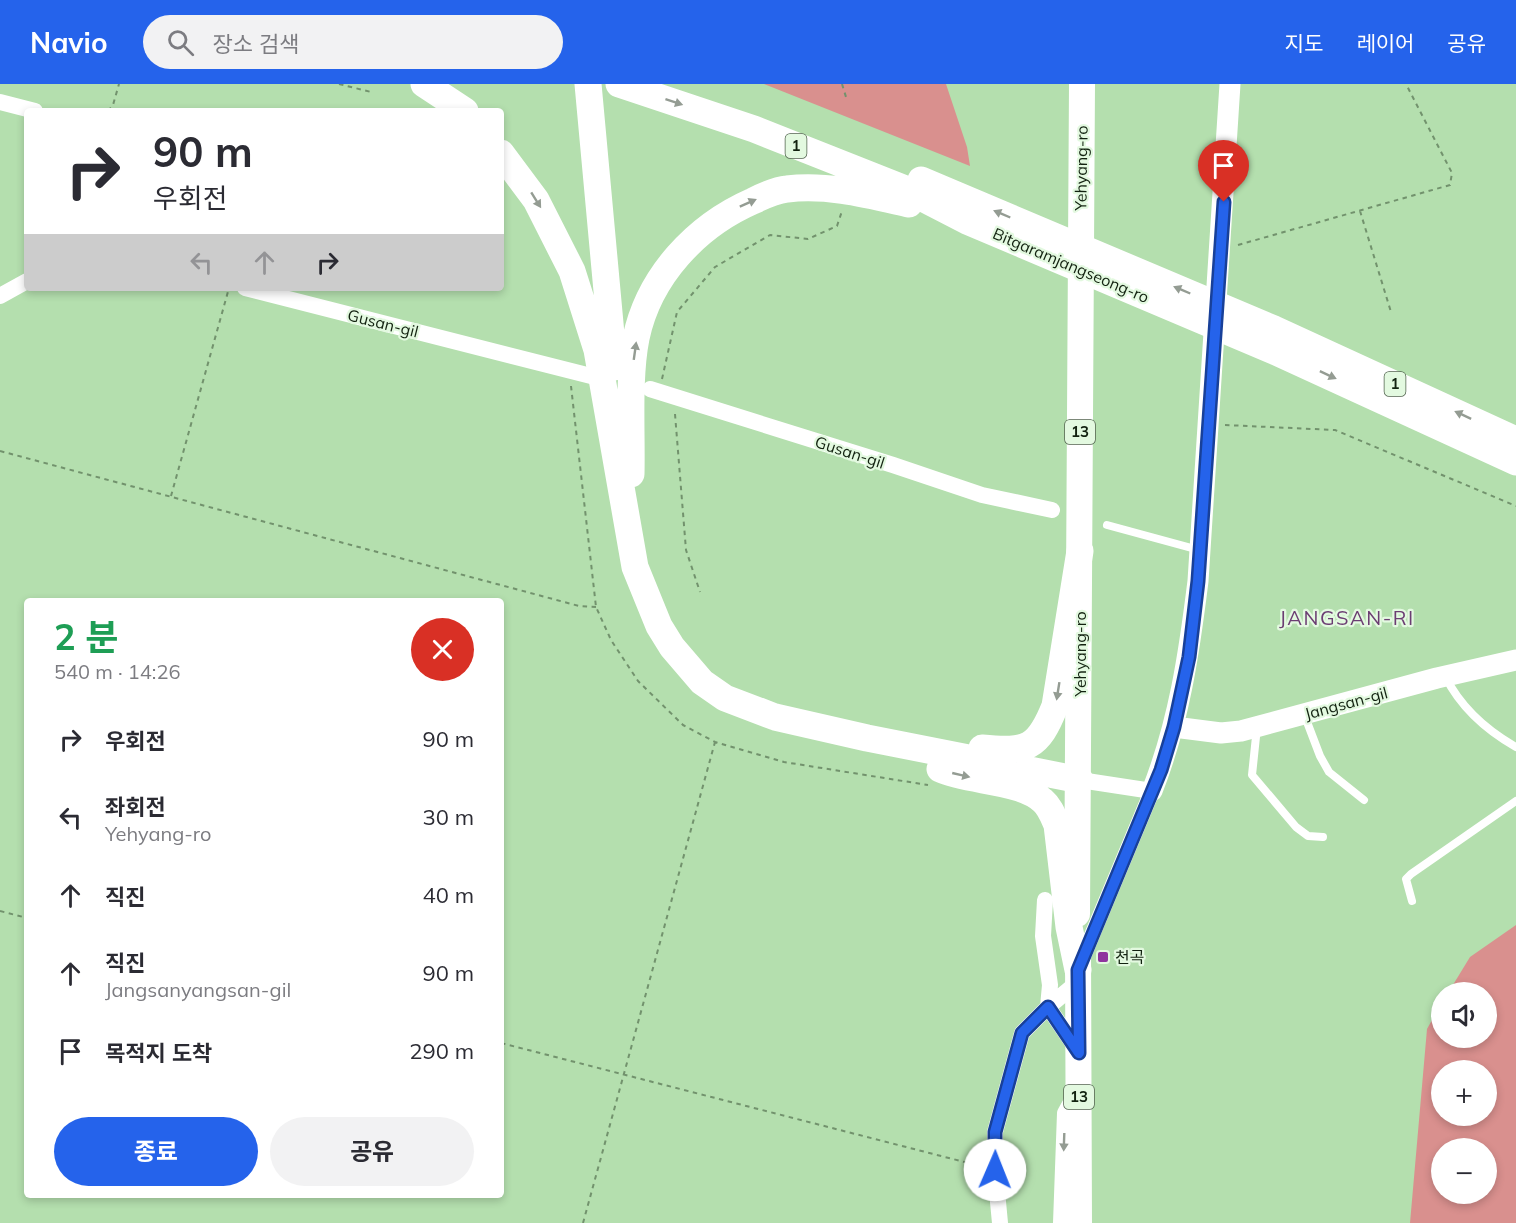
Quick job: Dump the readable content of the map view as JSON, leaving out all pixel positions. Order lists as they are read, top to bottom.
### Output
{
  "streets": {
    "highway": ["1", "Bitgaramjangseong-ro"],
    "main road": ["Yehyang-ro", "13"],
    "street": ["Gusan-gil", "Jangsan-gil"]
  },
  "districts": ["JANGSAN-RI"],
  "places": {
    "transit": ["천곡"]
  },
  "page": {
    "header": "Navio",
    "search": "장소 검색",
    "nav": ["지도", "레이어", "공유"],
    "turn": ["90 m", "우회전"],
    "heading": ["2 분", "540 m · 14:26"],
    "list": [
      {
        "name": "우회전",
        "value": "90 m"
      },
      {
        "name": "좌회전",
        "note": "Yehyang-ro",
        "value": "30 m"
      },
      {
        "name": "직진",
        "value": "40 m"
      },
      {
        "name": "직진",
        "note": "Jangsanyangsan-gil",
        "value": "90 m"
      },
      {
        "name": "목적지 도착",
        "value": "290 m"
      }
    ],
    "map_buttons": ["+", "−"],
    "buttons": ["종료", "공유"]
  }
}
